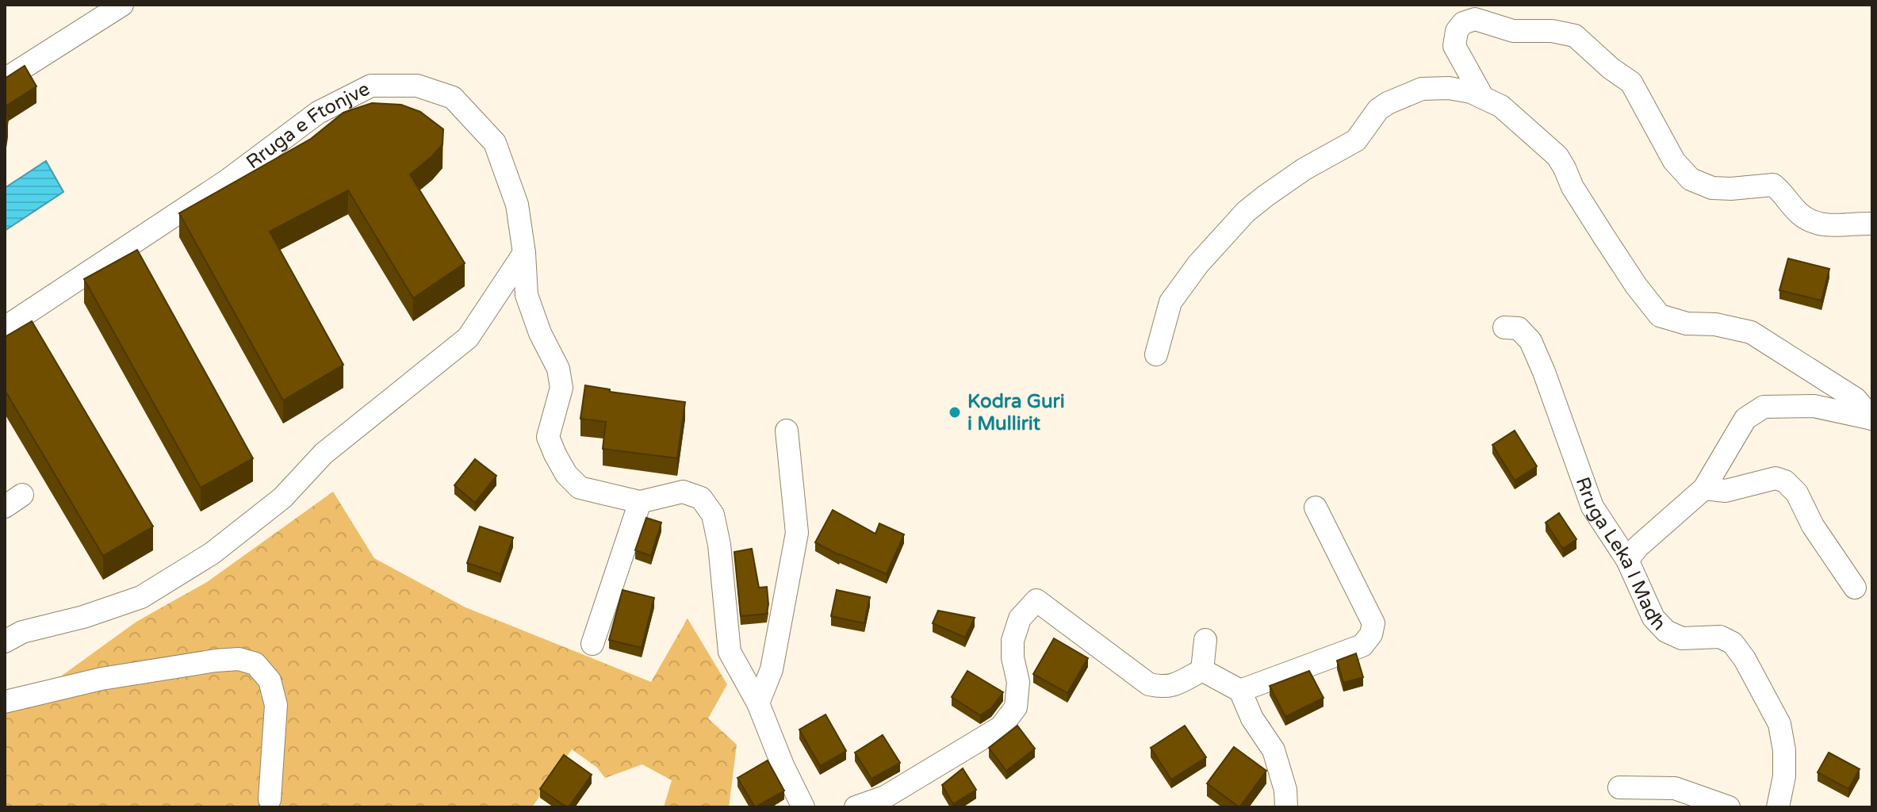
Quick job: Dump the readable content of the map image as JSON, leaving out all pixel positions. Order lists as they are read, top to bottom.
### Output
{
  "streets": {
    "street": ["Rruga e Ftonjve", "Rruga Leka I Madh"]
  },
  "places": ["Kodra Guri i Mullirit"]
}
